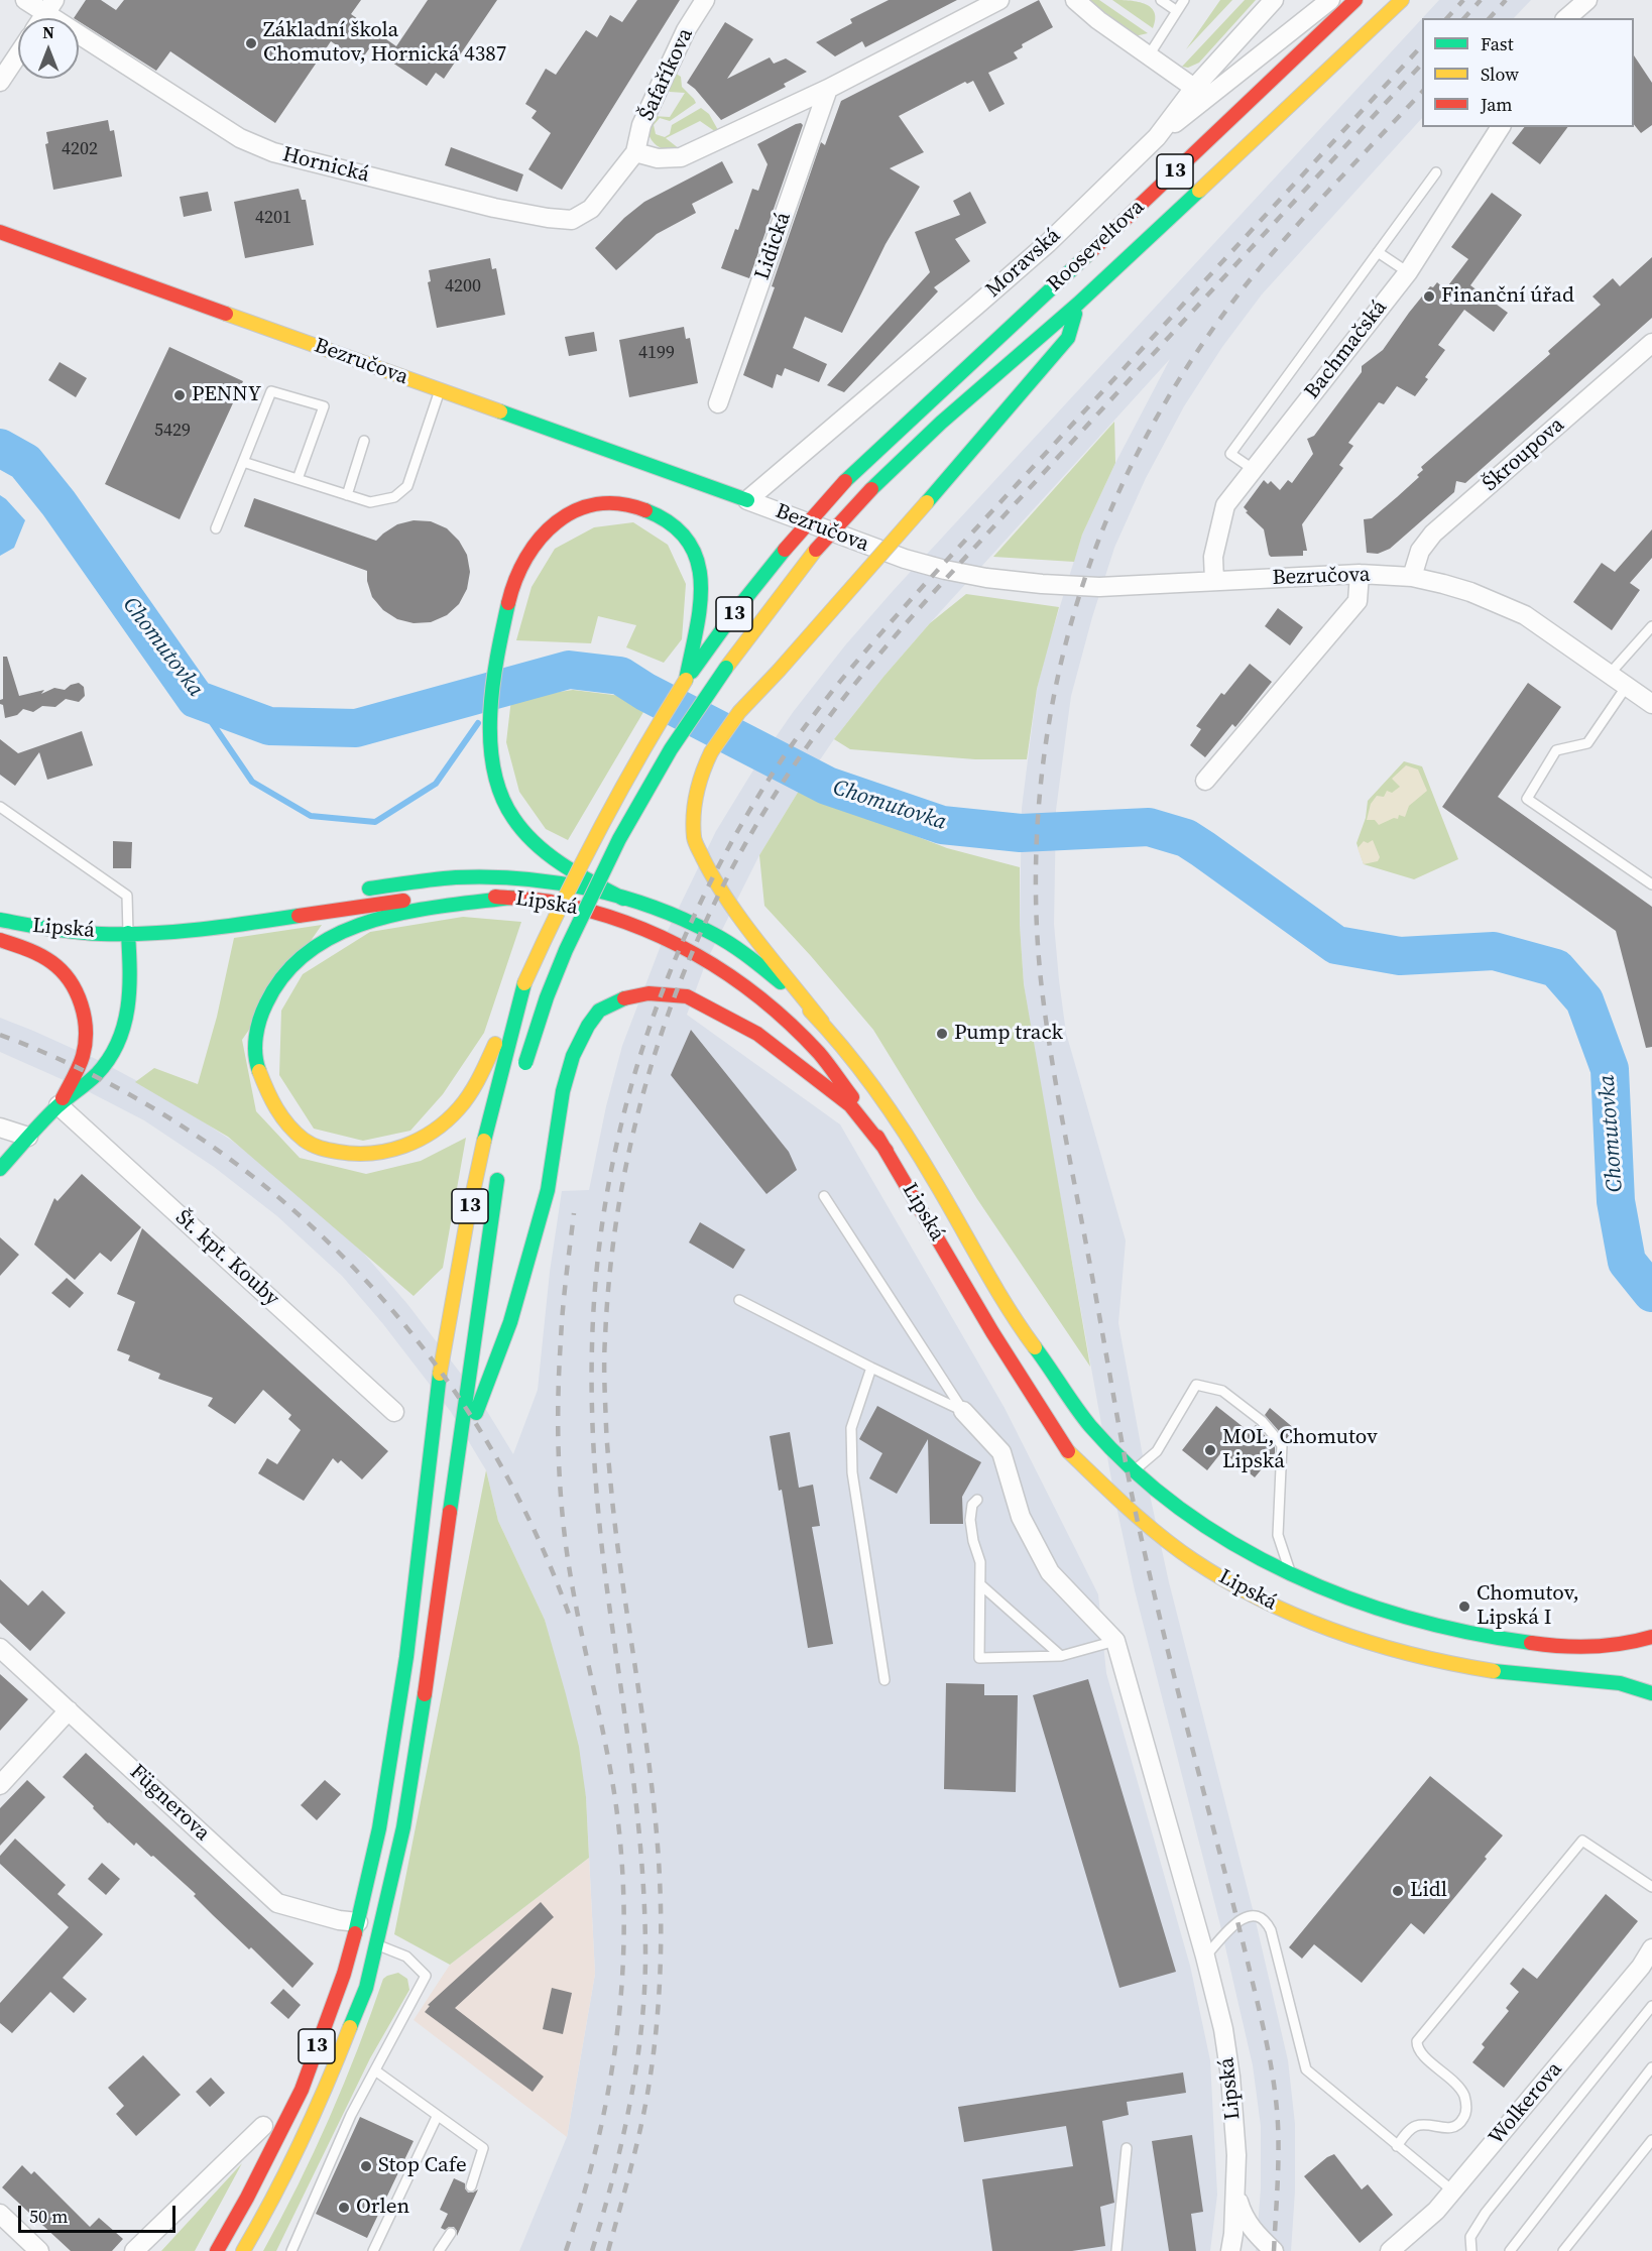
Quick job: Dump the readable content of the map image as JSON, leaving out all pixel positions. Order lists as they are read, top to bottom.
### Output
{
  "streets": {
    "main road": [
      "13",
      "Rooseveltova",
      "Bezručova",
      "Lipská"
    ],
    "street": [
      "Šafaříkova",
      "Hornická",
      "Lidická",
      "Moravská",
      "Bachmačská",
      "Škroupova",
      "Št. kpt. Kouby",
      "Fügnerova",
      "Wolkerova"
    ]
  },
  "crossings": [
    ["Šafaříkova", "Hornická"],
    ["13", "Rooseveltova"],
    ["13", "Fügnerova"],
    ["Moravská", "Bezručova"],
    ["Bachmačská", "Bezručova"],
    ["Bezručova", "Škroupova"]
  ],
  "water": ["Chomutovka"],
  "places": [
    "Základní škola Chomutov, Hornická 4387",
    "Finanční úřad",
    "PENNY",
    "Pump track",
    "MOL, Chomutov Lipská",
    "Chomutov, Lipská I",
    "Lidl",
    "Stop Cafe",
    "Orlen"
  ],
  "house_numbers": [
    "4202",
    "4201",
    "4200",
    "4199",
    "5429"
  ],
  "legend": ["Fast", "Slow", "Jam"],
  "scale_bar": "50 m",
  "north": "top"
}
